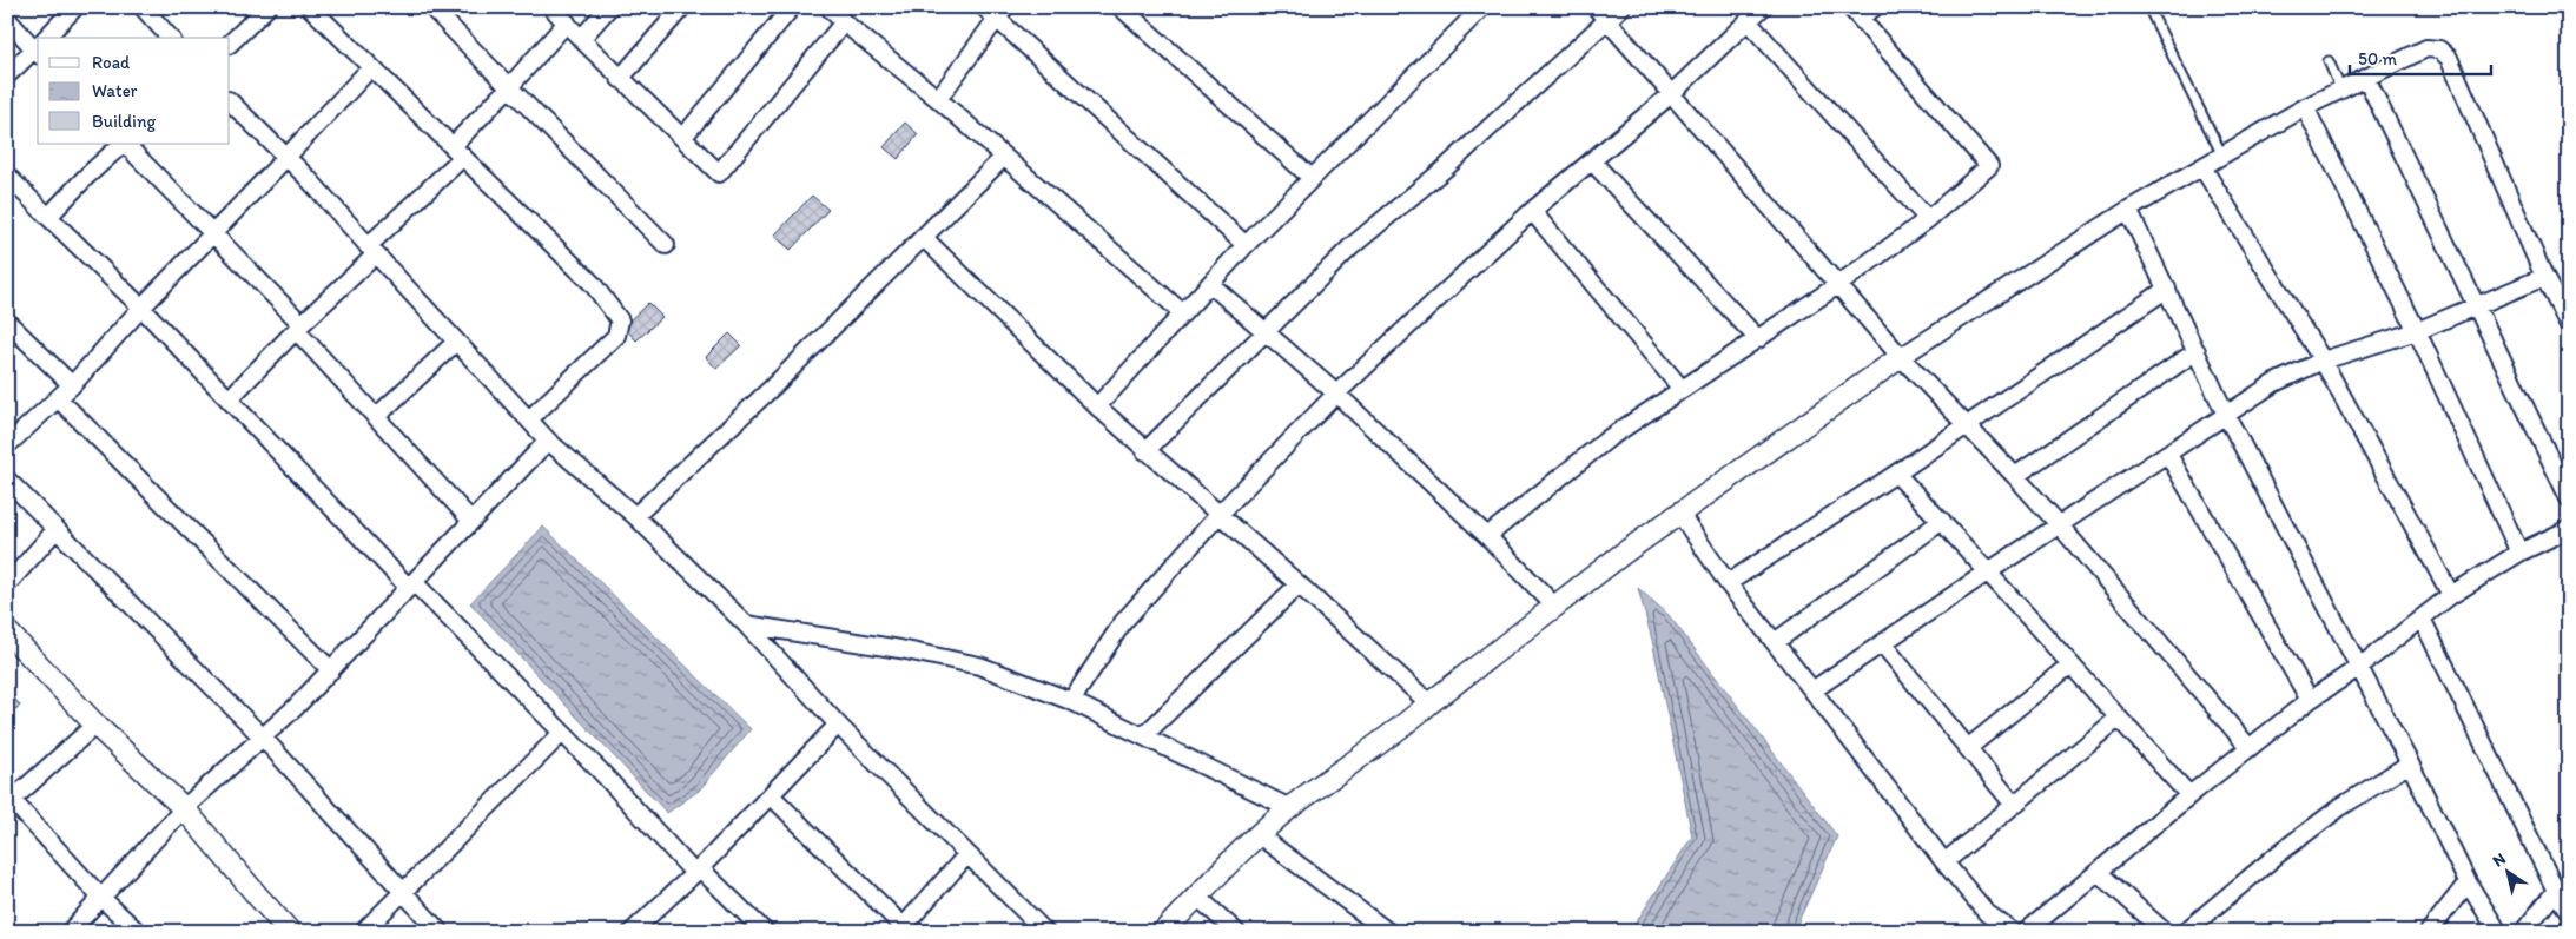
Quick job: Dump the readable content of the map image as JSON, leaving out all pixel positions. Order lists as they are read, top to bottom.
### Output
{
  "legend": ["Road", "Water", "Building"],
  "scale_bar": "50 m",
  "north": "top left"
}
